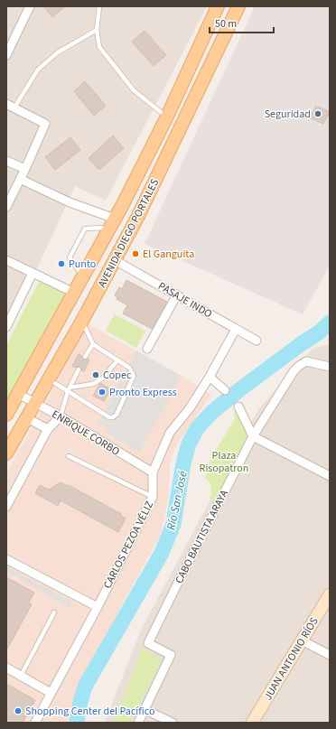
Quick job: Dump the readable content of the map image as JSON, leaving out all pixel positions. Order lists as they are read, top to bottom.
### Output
{
  "streets": {
    "main road": ["AVENIDA DIEGO PORTALES", "JUAN ANTONIO RÍOS"],
    "street": [
      "PASAJE INDO",
      "ENRIQUE CORBO",
      "CABO BAUTISTA ARAYA",
      "CARLOS PEZOA VÉLIZ"
    ]
  },
  "crossings": [
    ["AVENIDA DIEGO PORTALES", "PASAJE INDO"],
    ["AVENIDA DIEGO PORTALES", "ENRIQUE CORBO"],
    ["PASAJE INDO", "CARLOS PEZOA VÉLIZ"],
    ["ENRIQUE CORBO", "CARLOS PEZOA VÉLIZ"]
  ],
  "water": ["Río San José"],
  "parks": ["Plaza Risopatron"],
  "places": [
    "Seguridad",
    "El Ganguita",
    "Punto",
    "Copec",
    "Pronto Express",
    "Shopping Center del Pacífico"
  ],
  "scale_bar": "50 m"
}
